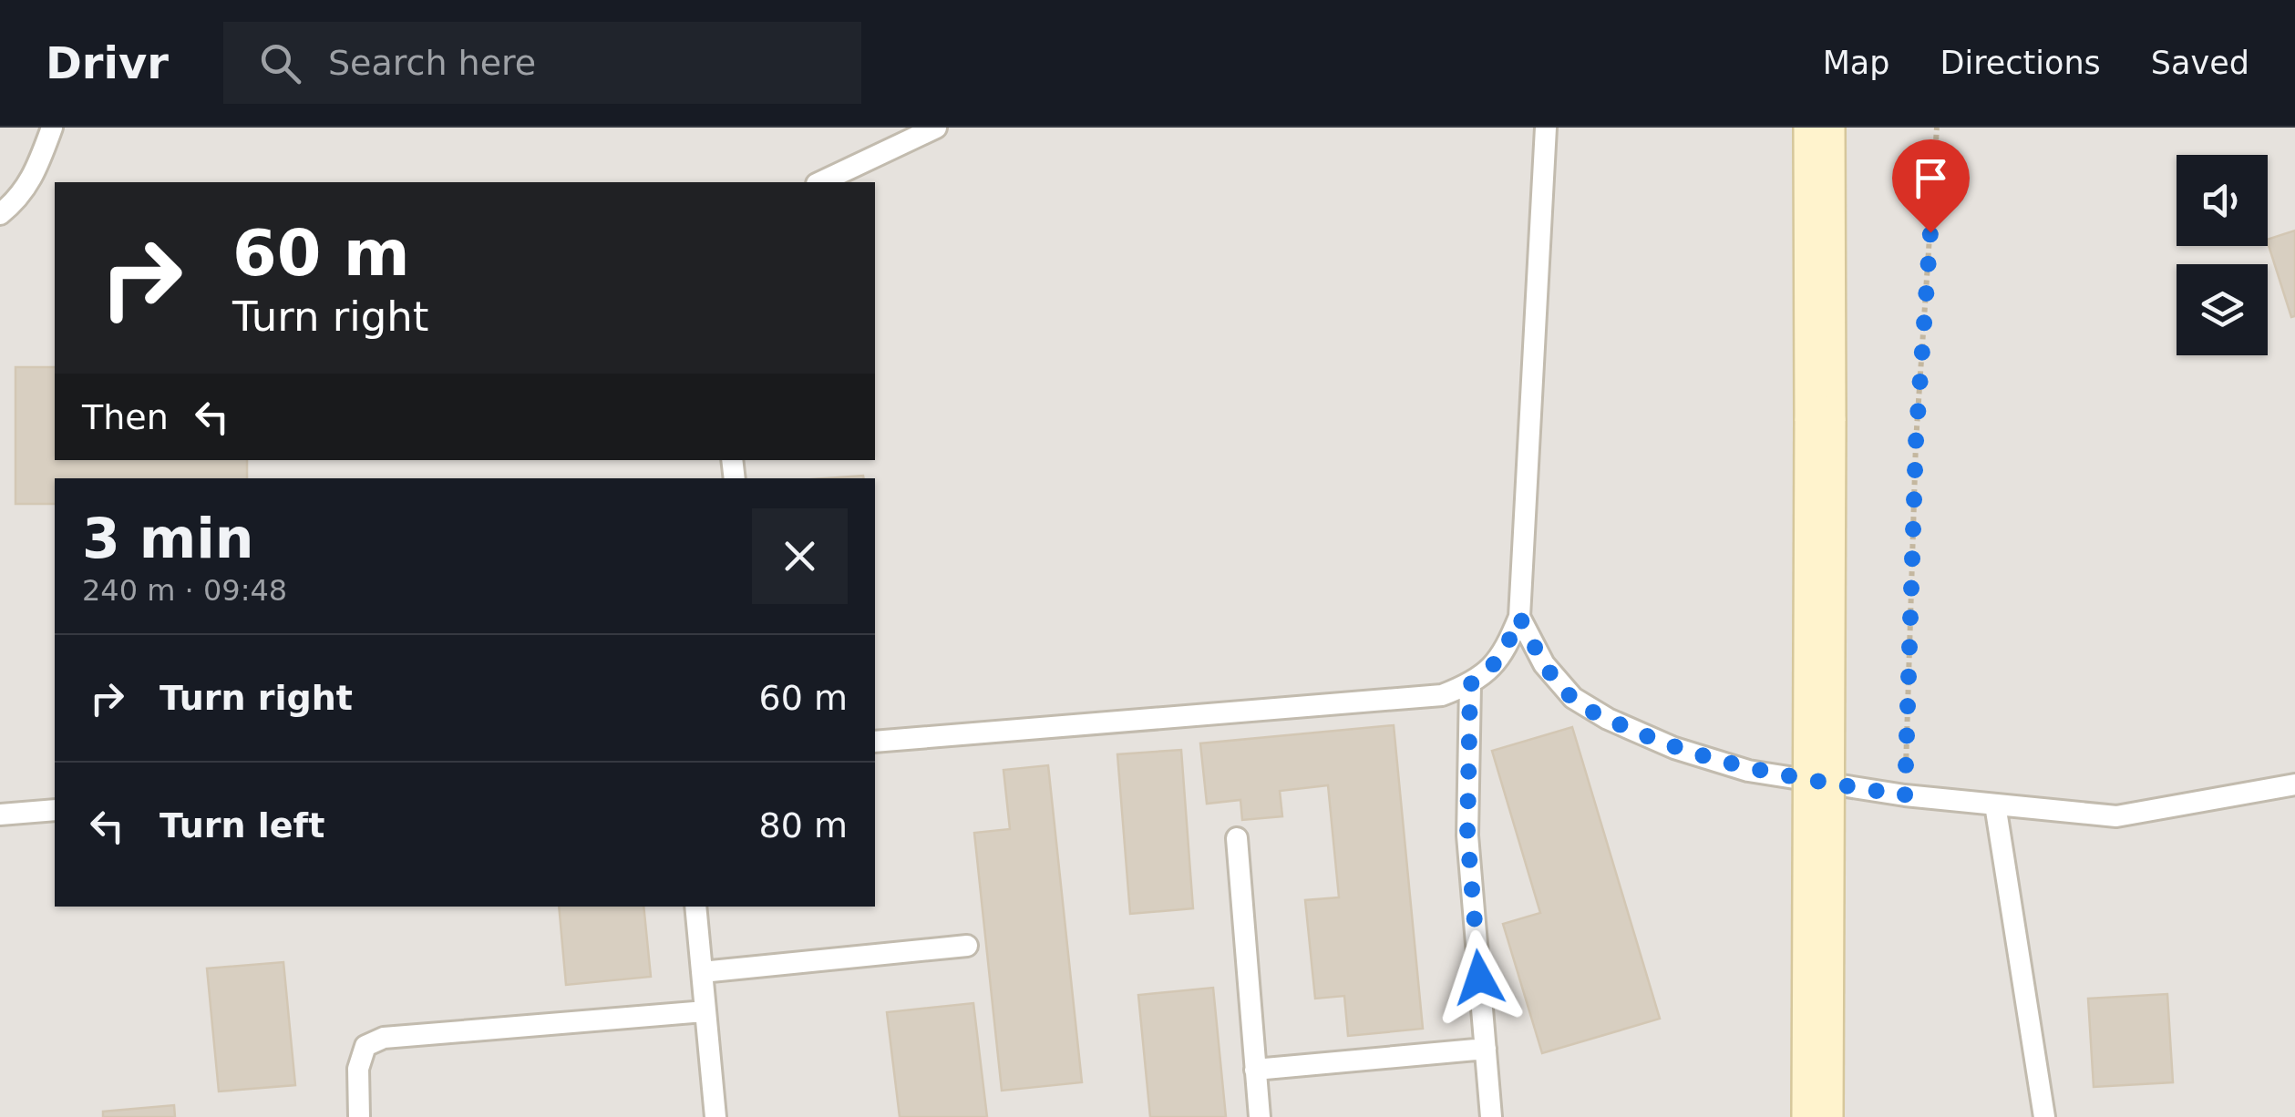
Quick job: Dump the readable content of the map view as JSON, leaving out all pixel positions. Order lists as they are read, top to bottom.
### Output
{
  "page": {
    "header": "Drivr",
    "search": "Search here",
    "nav": ["Map", "Directions", "Saved"],
    "turn": ["60 m", "Turn right"],
    "then": "Then",
    "heading": ["3 min", "240 m · 09:48"],
    "list": [
      {
        "name": "Turn right",
        "value": "60 m"
      },
      {
        "name": "Turn left",
        "value": "80 m"
      }
    ]
  }
}
